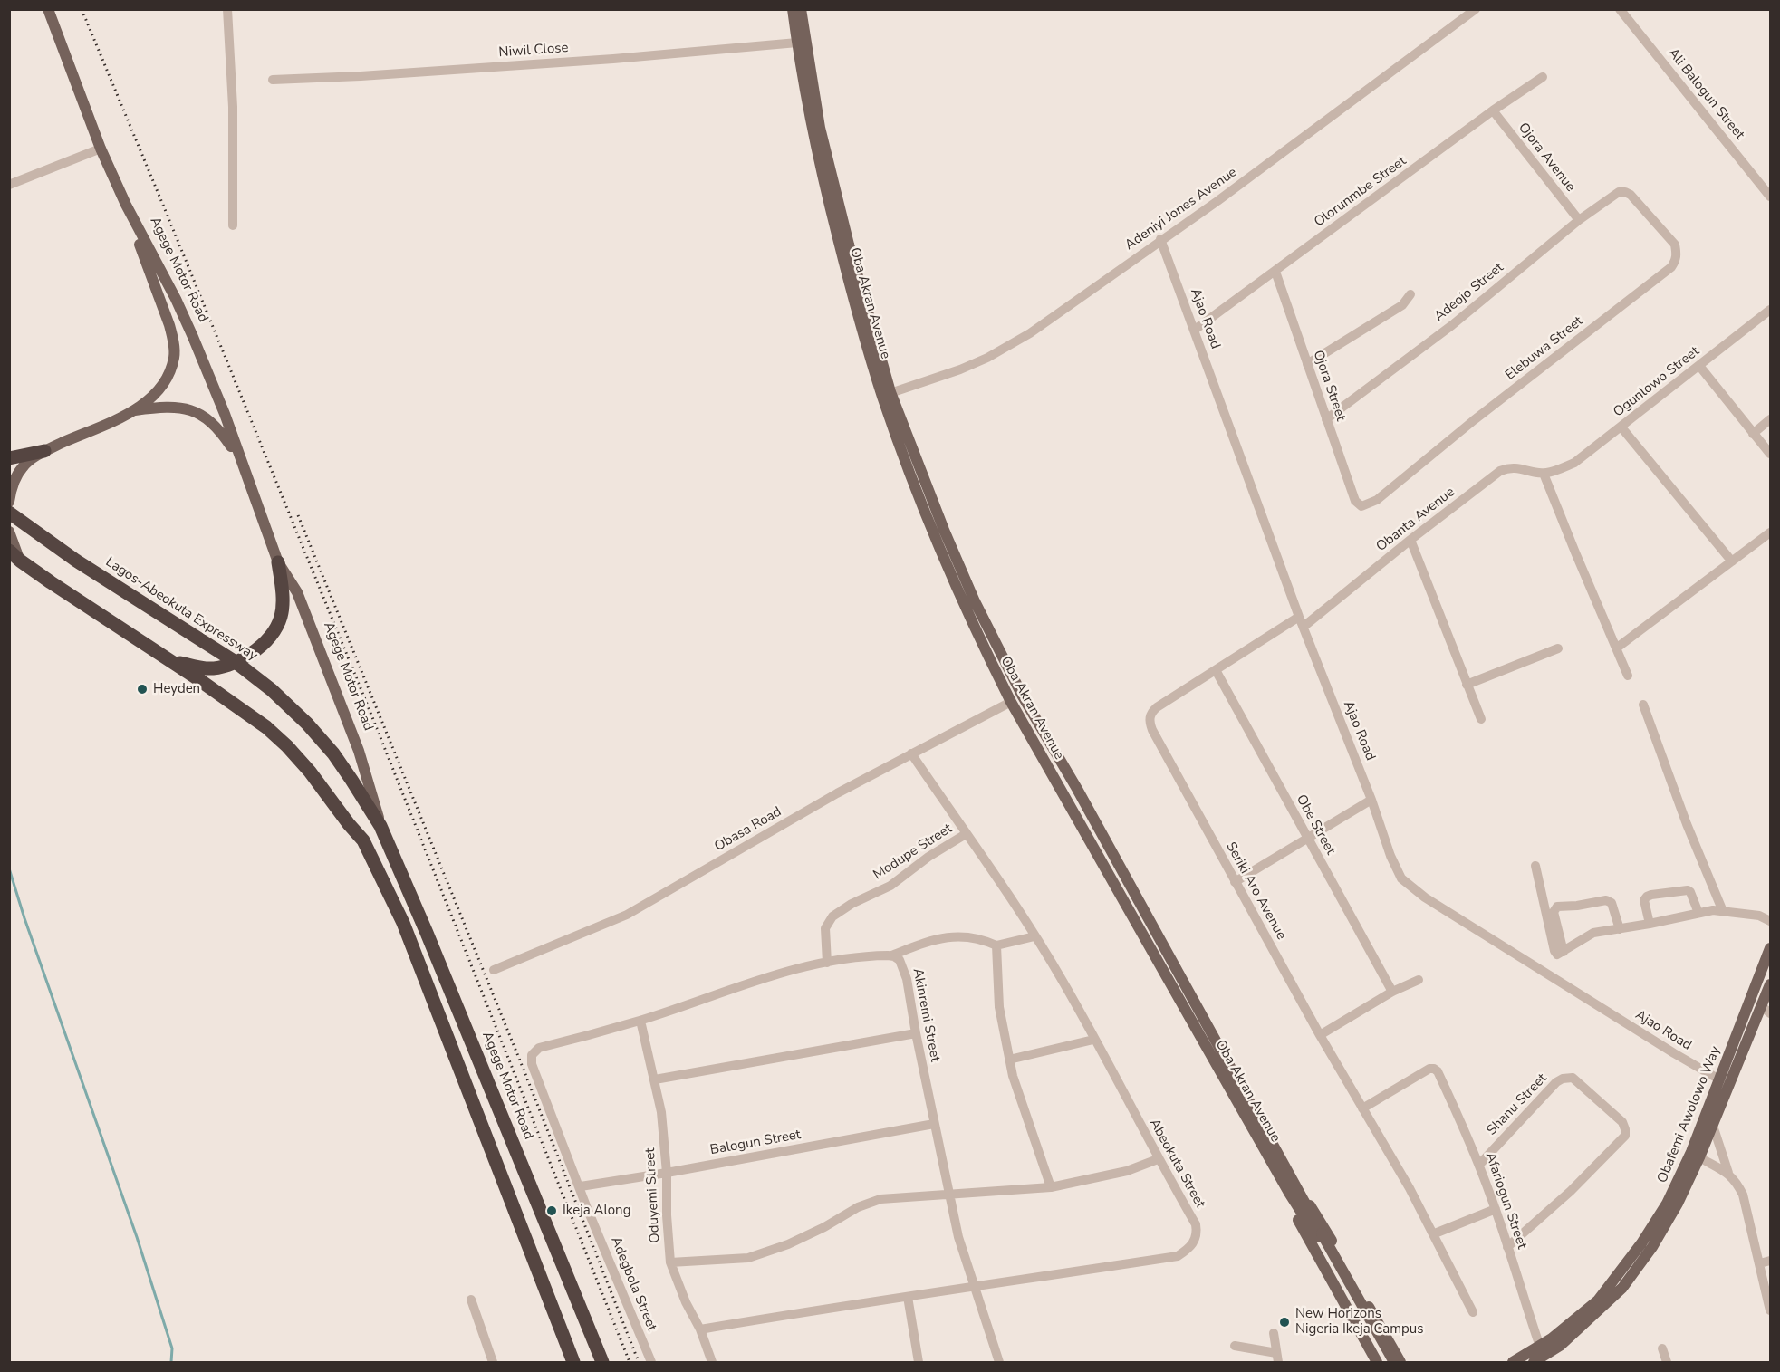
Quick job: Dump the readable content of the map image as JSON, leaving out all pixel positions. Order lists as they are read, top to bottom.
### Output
{
  "streets": {
    "highway": ["Agege Motor Road", "Lagos-Abeokuta Expressway"],
    "main road": ["Oba Akran Avenue", "Obafemi Awolowo Way"],
    "street": [
      "Niwil Close",
      "Ali Balogun Street",
      "Ojora Avenue",
      "Olorunmbe Street",
      "Adeniyi Jones Avenue",
      "Adeojo Street",
      "Ajao Road",
      "Elebuwa Street",
      "Ogunlowo Street",
      "Ojora Street",
      "Obanta Avenue",
      "Obe Street",
      "Obasa Road",
      "Modupe Street",
      "Seriki Aro Avenue",
      "Akinremi Street",
      "Shanu Street",
      "Balogun Street",
      "Abeokuta Street",
      "Oduyemi Street",
      "Afariogun Street",
      "Adegbola Street"
    ]
  },
  "crossings": [
    ["Niwil Close", "Oba Akran Avenue"],
    ["Ojora Avenue", "Olorunmbe Street"],
    ["Ojora Avenue", "Adeojo Street"],
    ["Olorunmbe Street", "Ajao Road"],
    ["Olorunmbe Street", "Ojora Street"],
    ["Adeniyi Jones Avenue", "Oba Akran Avenue"],
    ["Adeniyi Jones Avenue", "Ajao Road"],
    ["Agege Motor Road", "Lagos-Abeokuta Expressway"],
    ["Adeojo Street", "Elebuwa Street"],
    ["Adeojo Street", "Ojora Street"],
    ["Oba Akran Avenue", "Obasa Road"],
    ["Ajao Road", "Obanta Avenue"],
    ["Ajao Road", "Seriki Aro Avenue"],
    ["Ajao Road", "Obafemi Awolowo Way"],
    ["Elebuwa Street", "Ojora Street"],
    ["Ogunlowo Street", "Obanta Avenue"],
    ["Obe Street", "Seriki Aro Avenue"],
    ["Obasa Road", "Abeokuta Street"],
    ["Modupe Street", "Abeokuta Street"],
    ["Seriki Aro Avenue", "Afariogun Street"],
    ["Akinremi Street", "Balogun Street"],
    ["Akinremi Street", "Abeokuta Street"],
    ["Shanu Street", "Afariogun Street"],
    ["Obafemi Awolowo Way", "Afariogun Street"],
    ["Balogun Street", "Oduyemi Street"],
    ["Balogun Street", "Adegbola Street"],
    ["Abeokuta Street", "Oduyemi Street"],
    ["Oduyemi Street", "Adegbola Street"]
  ],
  "places": ["Heyden", "Ikeja Along", "New Horizons Nigeria Ikeja Campus"]
}
